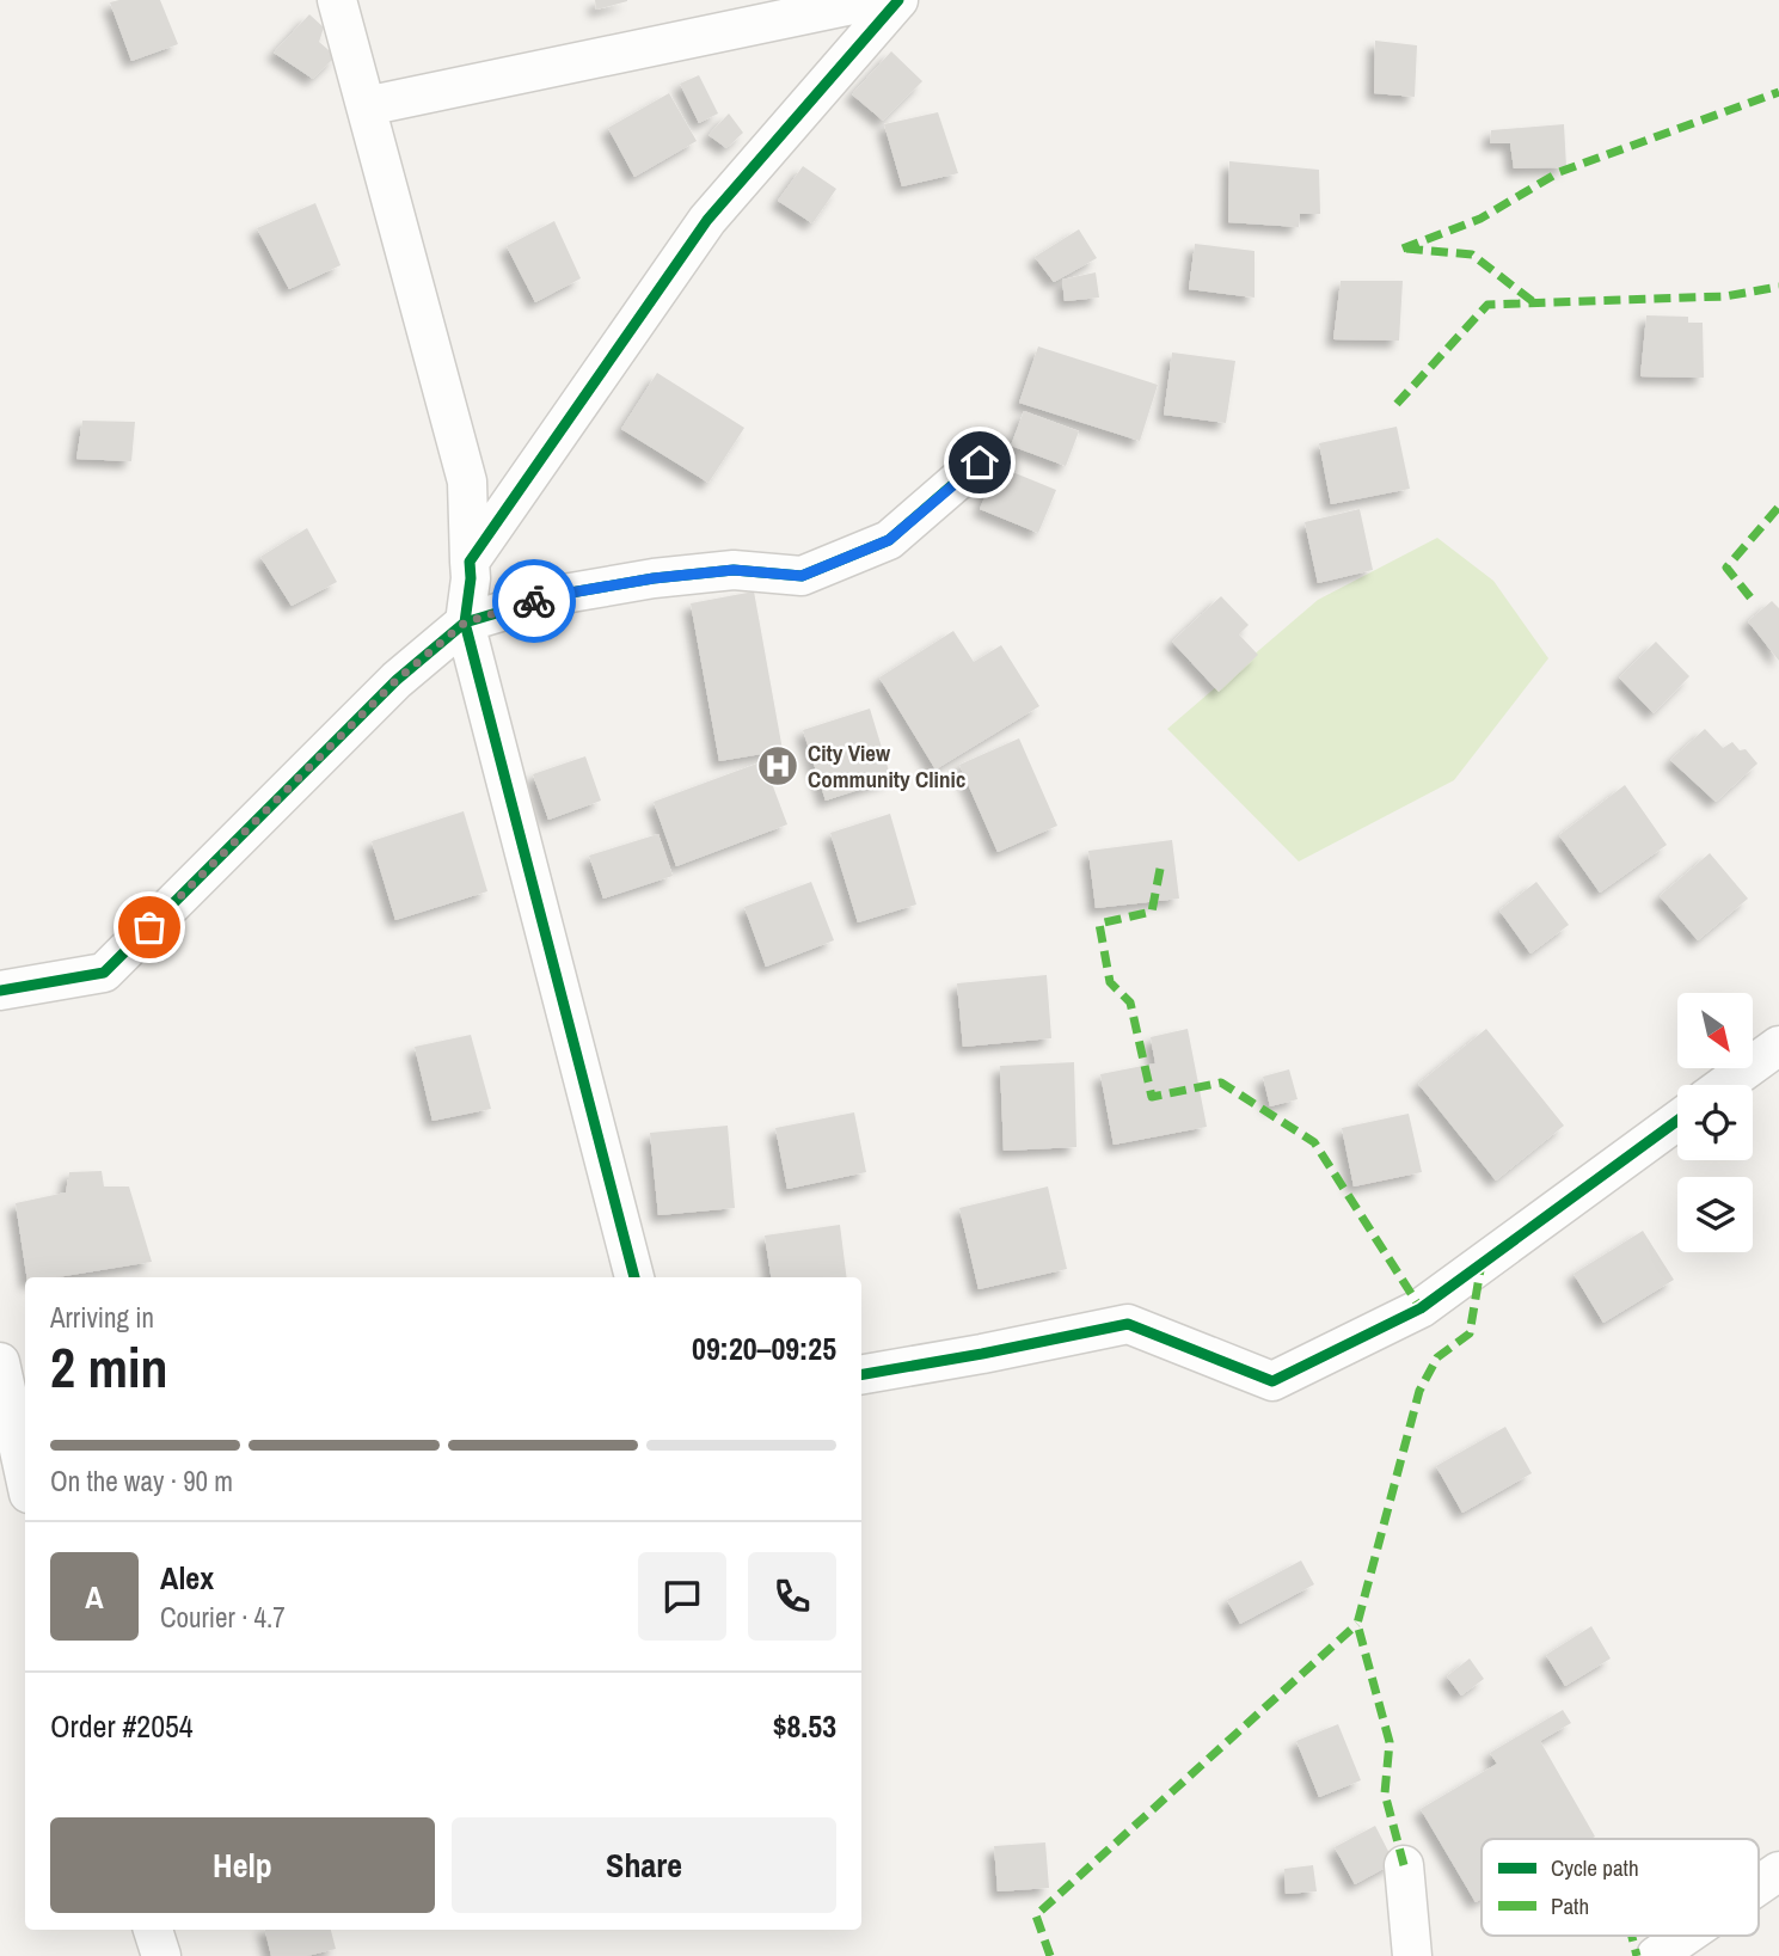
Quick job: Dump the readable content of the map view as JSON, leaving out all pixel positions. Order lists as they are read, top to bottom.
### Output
{
  "places": {
    "hospital": ["City View Community Clinic"]
  },
  "legend": ["Cycle path", "Path"],
  "north": "bottom right",
  "page": {
    "heading": ["2 min", "Arriving in", "09:20–09:25"],
    "panel": [
      "Alex",
      "Courier · 4.7",
      "Order #2054",
      "$8.53"
    ],
    "bar": "On the way · 90 m",
    "round": "A",
    "buttons": ["Help", "Share"]
  }
}
